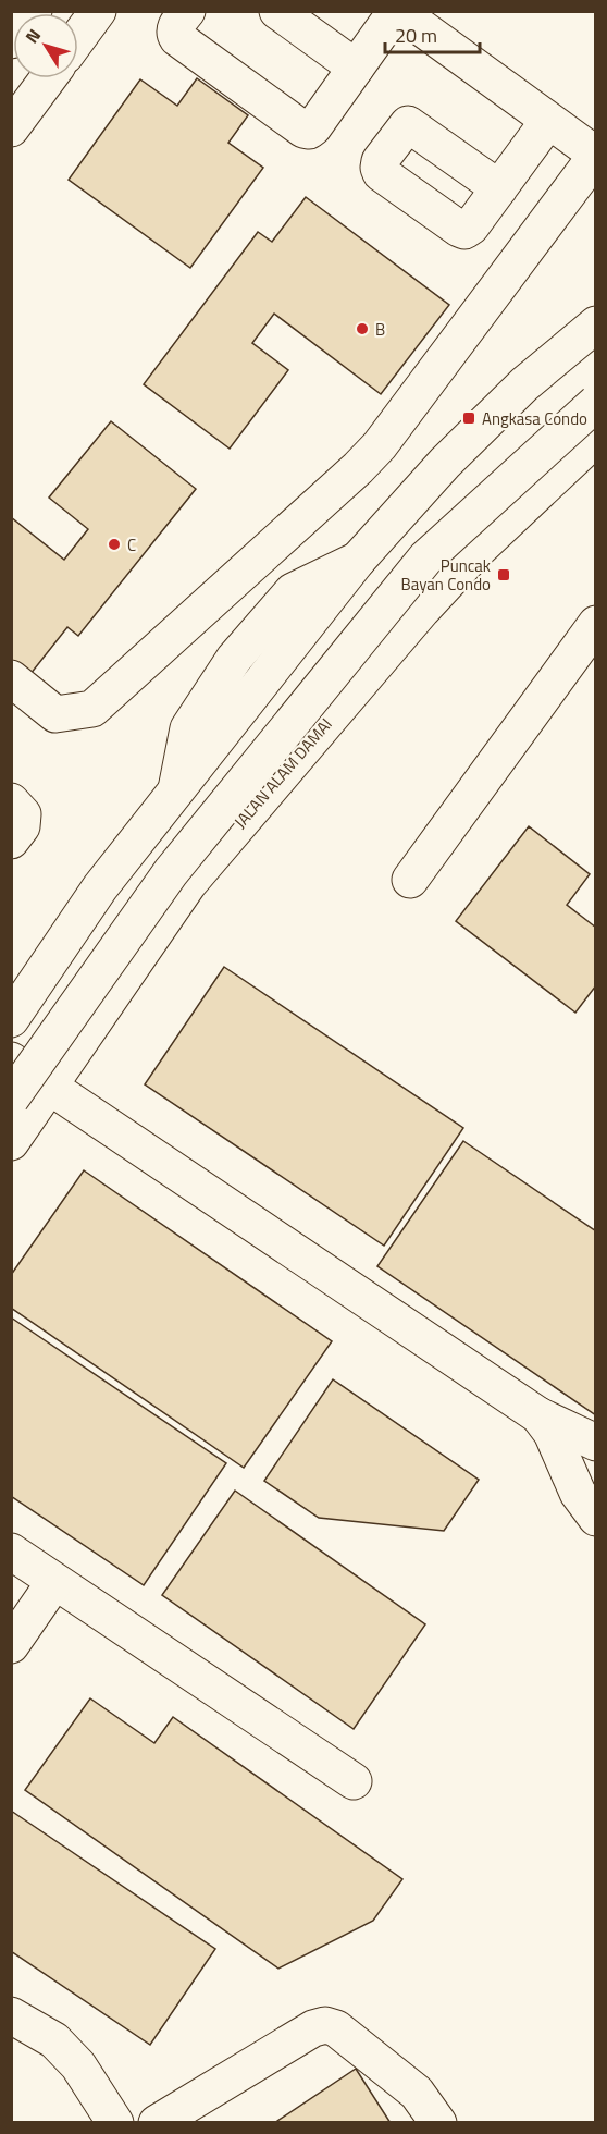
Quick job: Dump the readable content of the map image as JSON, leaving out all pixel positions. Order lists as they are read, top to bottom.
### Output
{
  "streets": {
    "main road": ["JALAN ALAM DAMAI"]
  },
  "places": {
    "other": ["B", "C"],
    "transit": ["Angkasa Condo", "Puncak Bayan Condo"]
  },
  "scale_bar": "20 m",
  "north": "top left"
}
